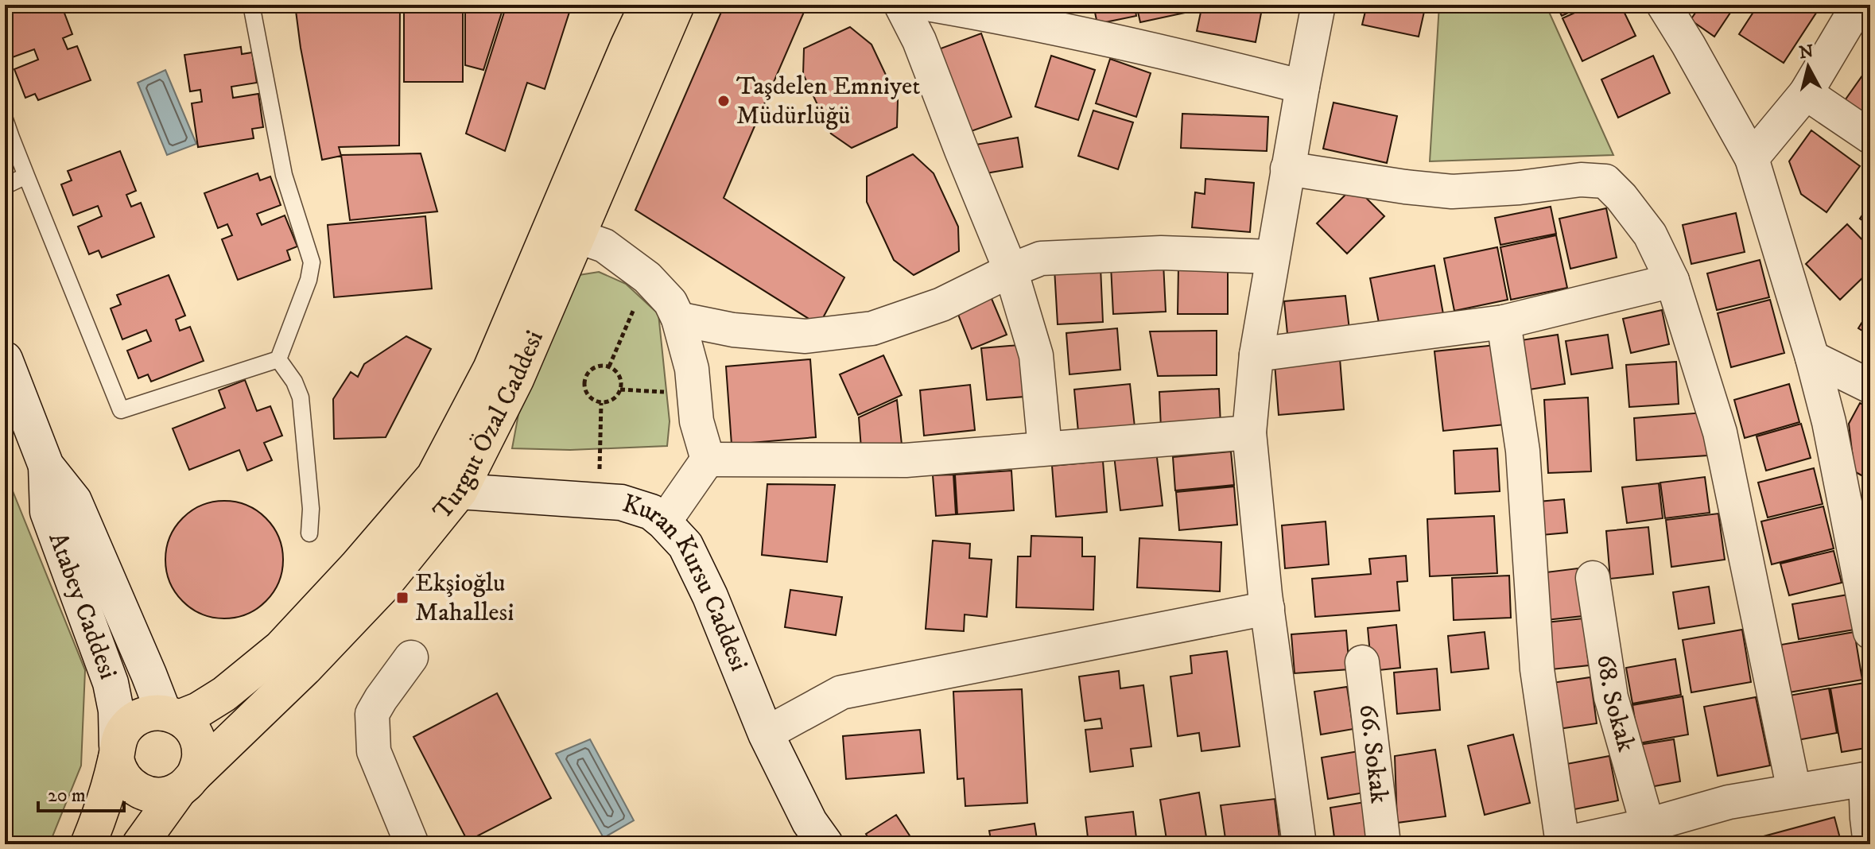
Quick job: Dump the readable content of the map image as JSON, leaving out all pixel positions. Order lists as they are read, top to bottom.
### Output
{
  "streets": {
    "main road": ["Turgut Özal Caddesi", "Kuran Kursu Caddesi", "Atabey Caddesi"],
    "street": ["68. Sokak", "66. Sokak"]
  },
  "crossings": [
    ["Turgut Özal Caddesi", "Kuran Kursu Caddesi"],
    ["Turgut Özal Caddesi", "Atabey Caddesi"]
  ],
  "places": {
    "other": ["Taşdelen Emniyet Müdürlüğü"],
    "transit": ["Ekşioğlu Mahallesi"]
  },
  "scale_bar": "20 m",
  "north": "top"
}
